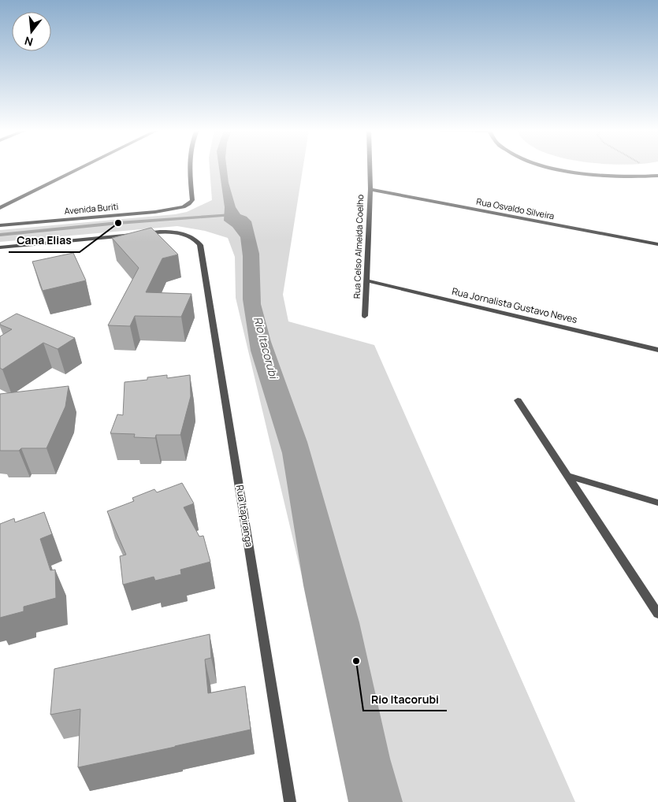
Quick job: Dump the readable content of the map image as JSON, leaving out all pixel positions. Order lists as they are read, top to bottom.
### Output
{
  "streets": {
    "street": [
      "Avenida Buriti",
      "Rua Osvaldo Silveira",
      "Rua Celso Almeida Coelho",
      "Rua Jornalista Gustavo Neves",
      "Rua Itapiranga"
    ]
  },
  "crossings": [
    ["Rua Osvaldo Silveira", "Rua Celso Almeida Coelho"],
    ["Rua Celso Almeida Coelho", "Rua Jornalista Gustavo Neves"]
  ],
  "water": ["Rio Itacorubi"],
  "places": ["Cana Elias", "Rio Itacorubi"],
  "north": "bottom"
}
